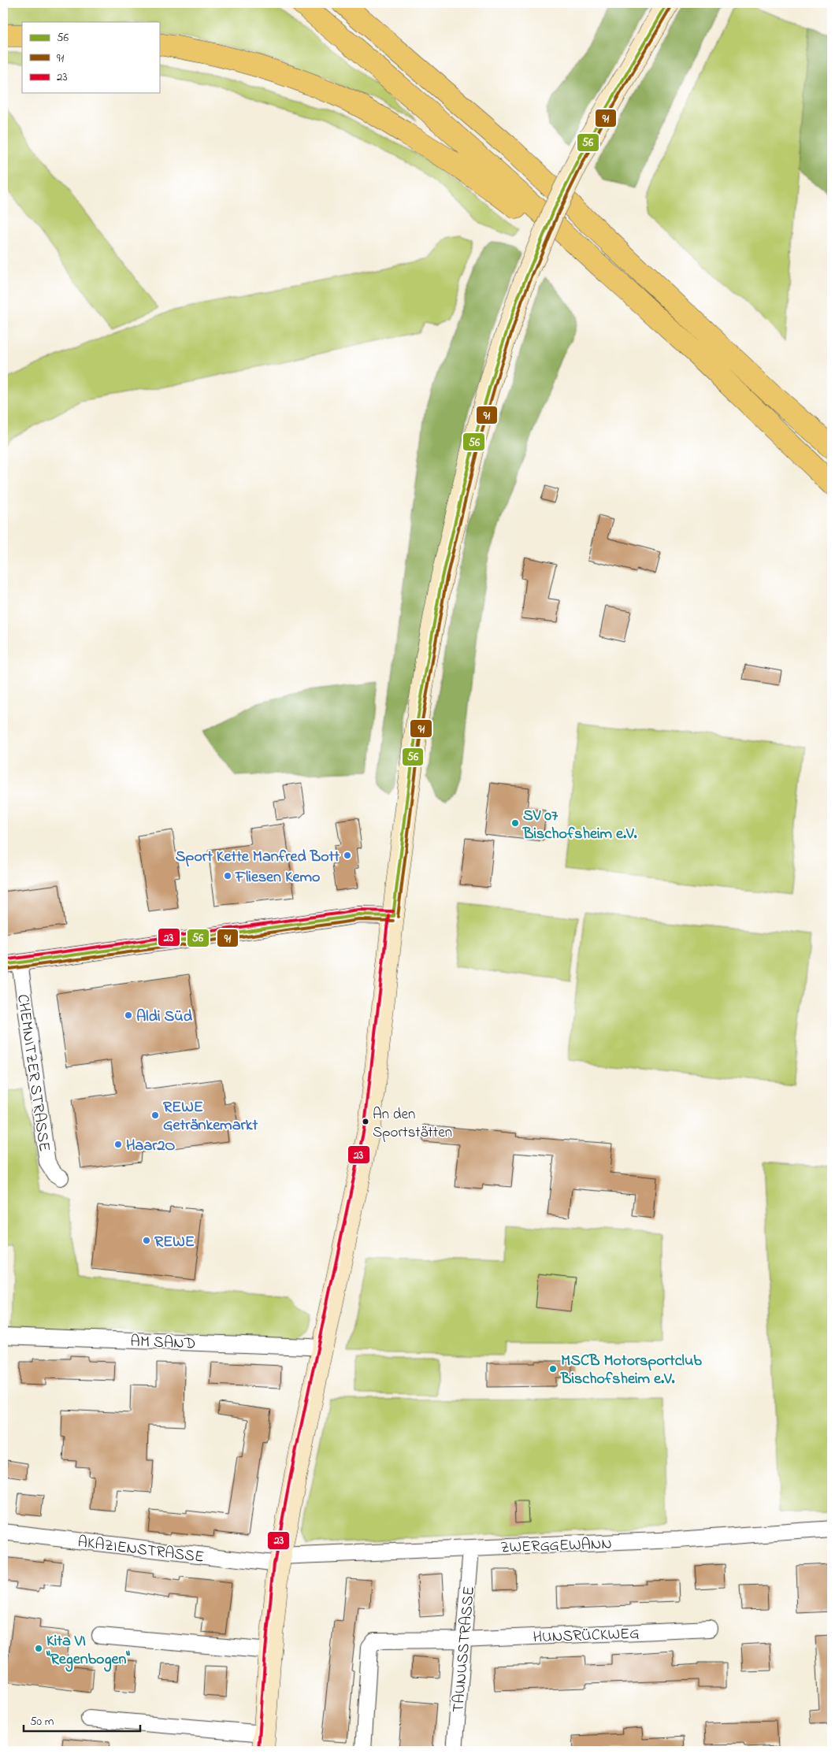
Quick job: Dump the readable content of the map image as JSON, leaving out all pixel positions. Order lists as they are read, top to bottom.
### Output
{
  "streets": {
    "street": [
      "CHEMNITZER STRASSE",
      "AM SAND",
      "ZWERGGEWANN",
      "AKAZIENSTRASSE",
      "HUNSRÜCKWEG",
      "TAUNUSSTRASSE"
    ]
  },
  "crossings": [
    ["ZWERGGEWANN", "AKAZIENSTRASSE"],
    ["ZWERGGEWANN", "TAUNUSSTRASSE"],
    ["HUNSRÜCKWEG", "TAUNUSSTRASSE"]
  ],
  "places": [
    "SV 07 Bischofsheim e.V.",
    "Sport Kette Manfred Bott",
    "Fliesen Kemo",
    "Aldi Süd",
    "REWE Getränkemarkt",
    "An den Sportstätten",
    "Haar2O",
    "REWE",
    "MSCB Motorsportclub Bischofsheim e.V.",
    "Kita VI \"Regenbogen\""
  ],
  "lines": ["transit line 56", "transit line 91", "transit line 23"],
  "legend": ["56", "91", "23"],
  "scale_bar": "50 m"
}
